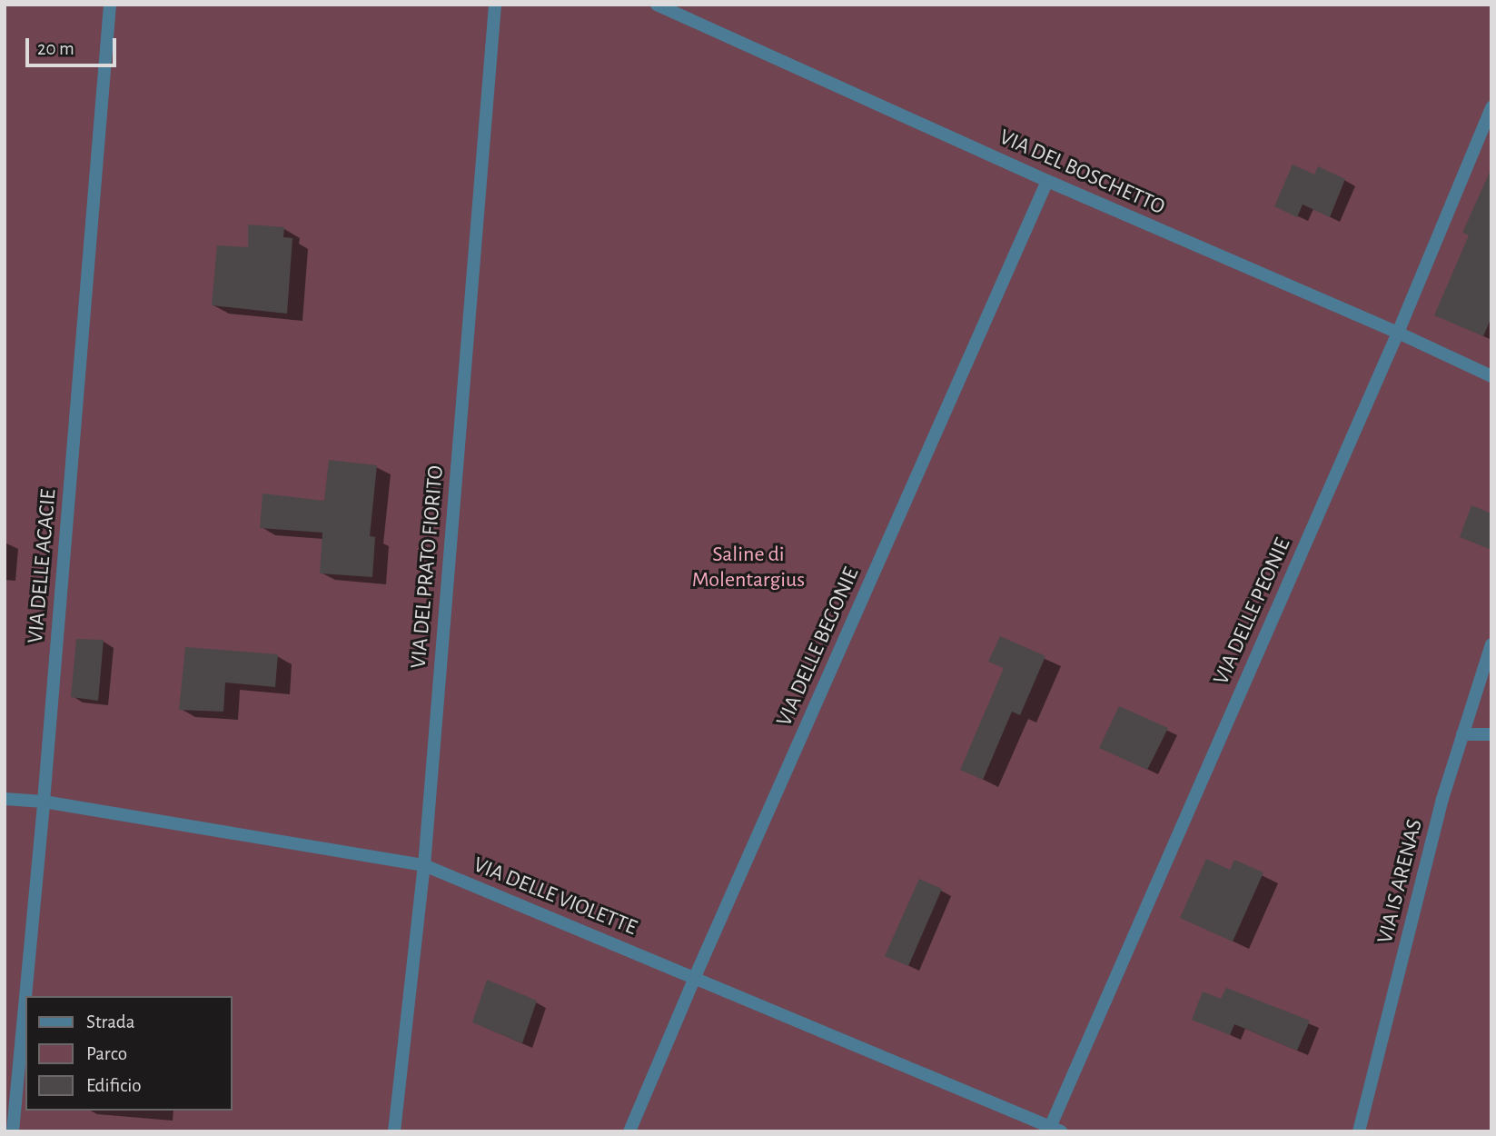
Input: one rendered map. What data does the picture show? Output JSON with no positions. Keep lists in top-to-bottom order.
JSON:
{
  "streets": {
    "street": [
      "VIA DEL BOSCHETTO",
      "VIA DELLE ACACIE",
      "VIA DEL PRATO FIORITO",
      "VIA DELLE PEONIE",
      "VIA DELLE BEGONIE",
      "VIA IS ARENAS",
      "VIA DELLE VIOLETTE"
    ]
  },
  "crossings": [
    ["VIA DEL BOSCHETTO", "VIA DELLE PEONIE"],
    ["VIA DEL BOSCHETTO", "VIA DELLE BEGONIE"],
    ["VIA DELLE ACACIE", "VIA DELLE VIOLETTE"],
    ["VIA DEL PRATO FIORITO", "VIA DELLE VIOLETTE"],
    ["VIA DELLE PEONIE", "VIA DELLE VIOLETTE"],
    ["VIA DELLE BEGONIE", "VIA DELLE VIOLETTE"]
  ],
  "parks": ["Saline di Molentargius"],
  "legend": ["Strada", "Parco", "Edificio"],
  "scale_bar": "20 m"
}
